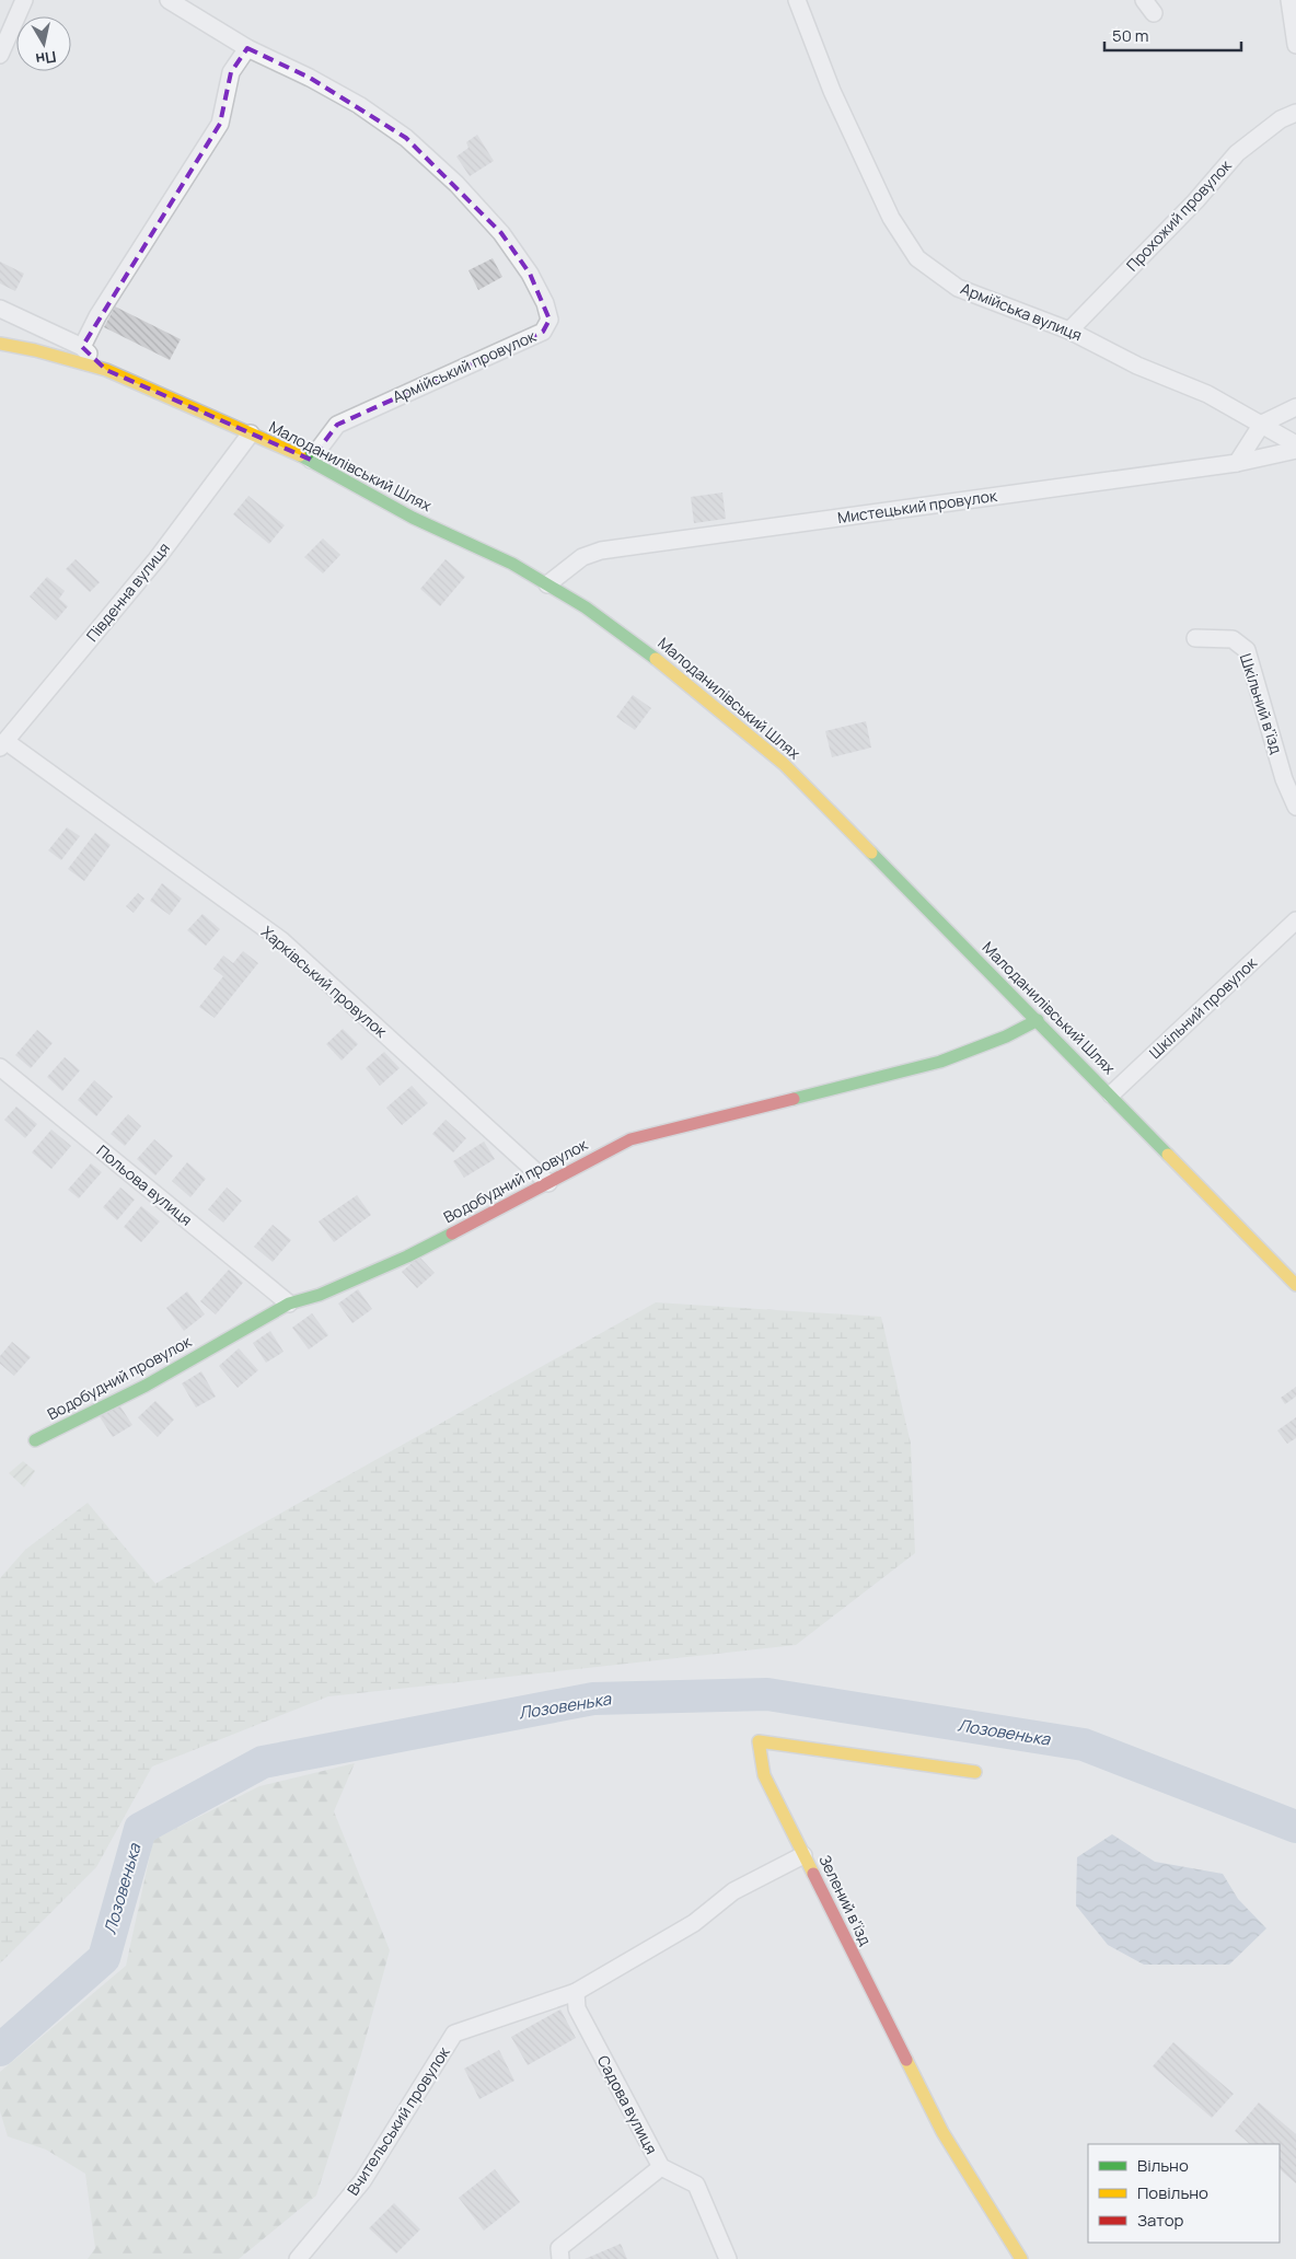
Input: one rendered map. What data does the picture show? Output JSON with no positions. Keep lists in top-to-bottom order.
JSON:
{
  "streets": {
    "street": [
      "Прохожий провулок",
      "Армійська вулиця",
      "Армійський провулок",
      "Малоданилівський Шлях",
      "Мистецький провулок",
      "Південна вулиця",
      "Шкільний в’їзд",
      "Харківський провулок",
      "Шкільний провулок",
      "Водобудний провулок",
      "Польова вулиця",
      "Зелений в’їзд",
      "Садова вулиця",
      "Вчительський провулок"
    ]
  },
  "crossings": [
    ["Прохожий провулок", "Армійська вулиця"],
    ["Армійський провулок", "Малоданилівський Шлях"],
    ["Малоданилівський Шлях", "Мистецький провулок"],
    ["Малоданилівський Шлях", "Південна вулиця"],
    ["Малоданилівський Шлях", "Шкільний провулок"],
    ["Малоданилівський Шлях", "Водобудний провулок"],
    ["Південна вулиця", "Харківський провулок"],
    ["Харківський провулок", "Водобудний провулок"],
    ["Водобудний провулок", "Польова вулиця"],
    ["Зелений в’їзд", "Вчительський провулок"],
    ["Садова вулиця", "Вчительський провулок"]
  ],
  "water": ["Лозовенька"],
  "legend": ["Вільно", "Повільно", "Затор"],
  "scale_bar": "50 m",
  "north": "bottom"
}
